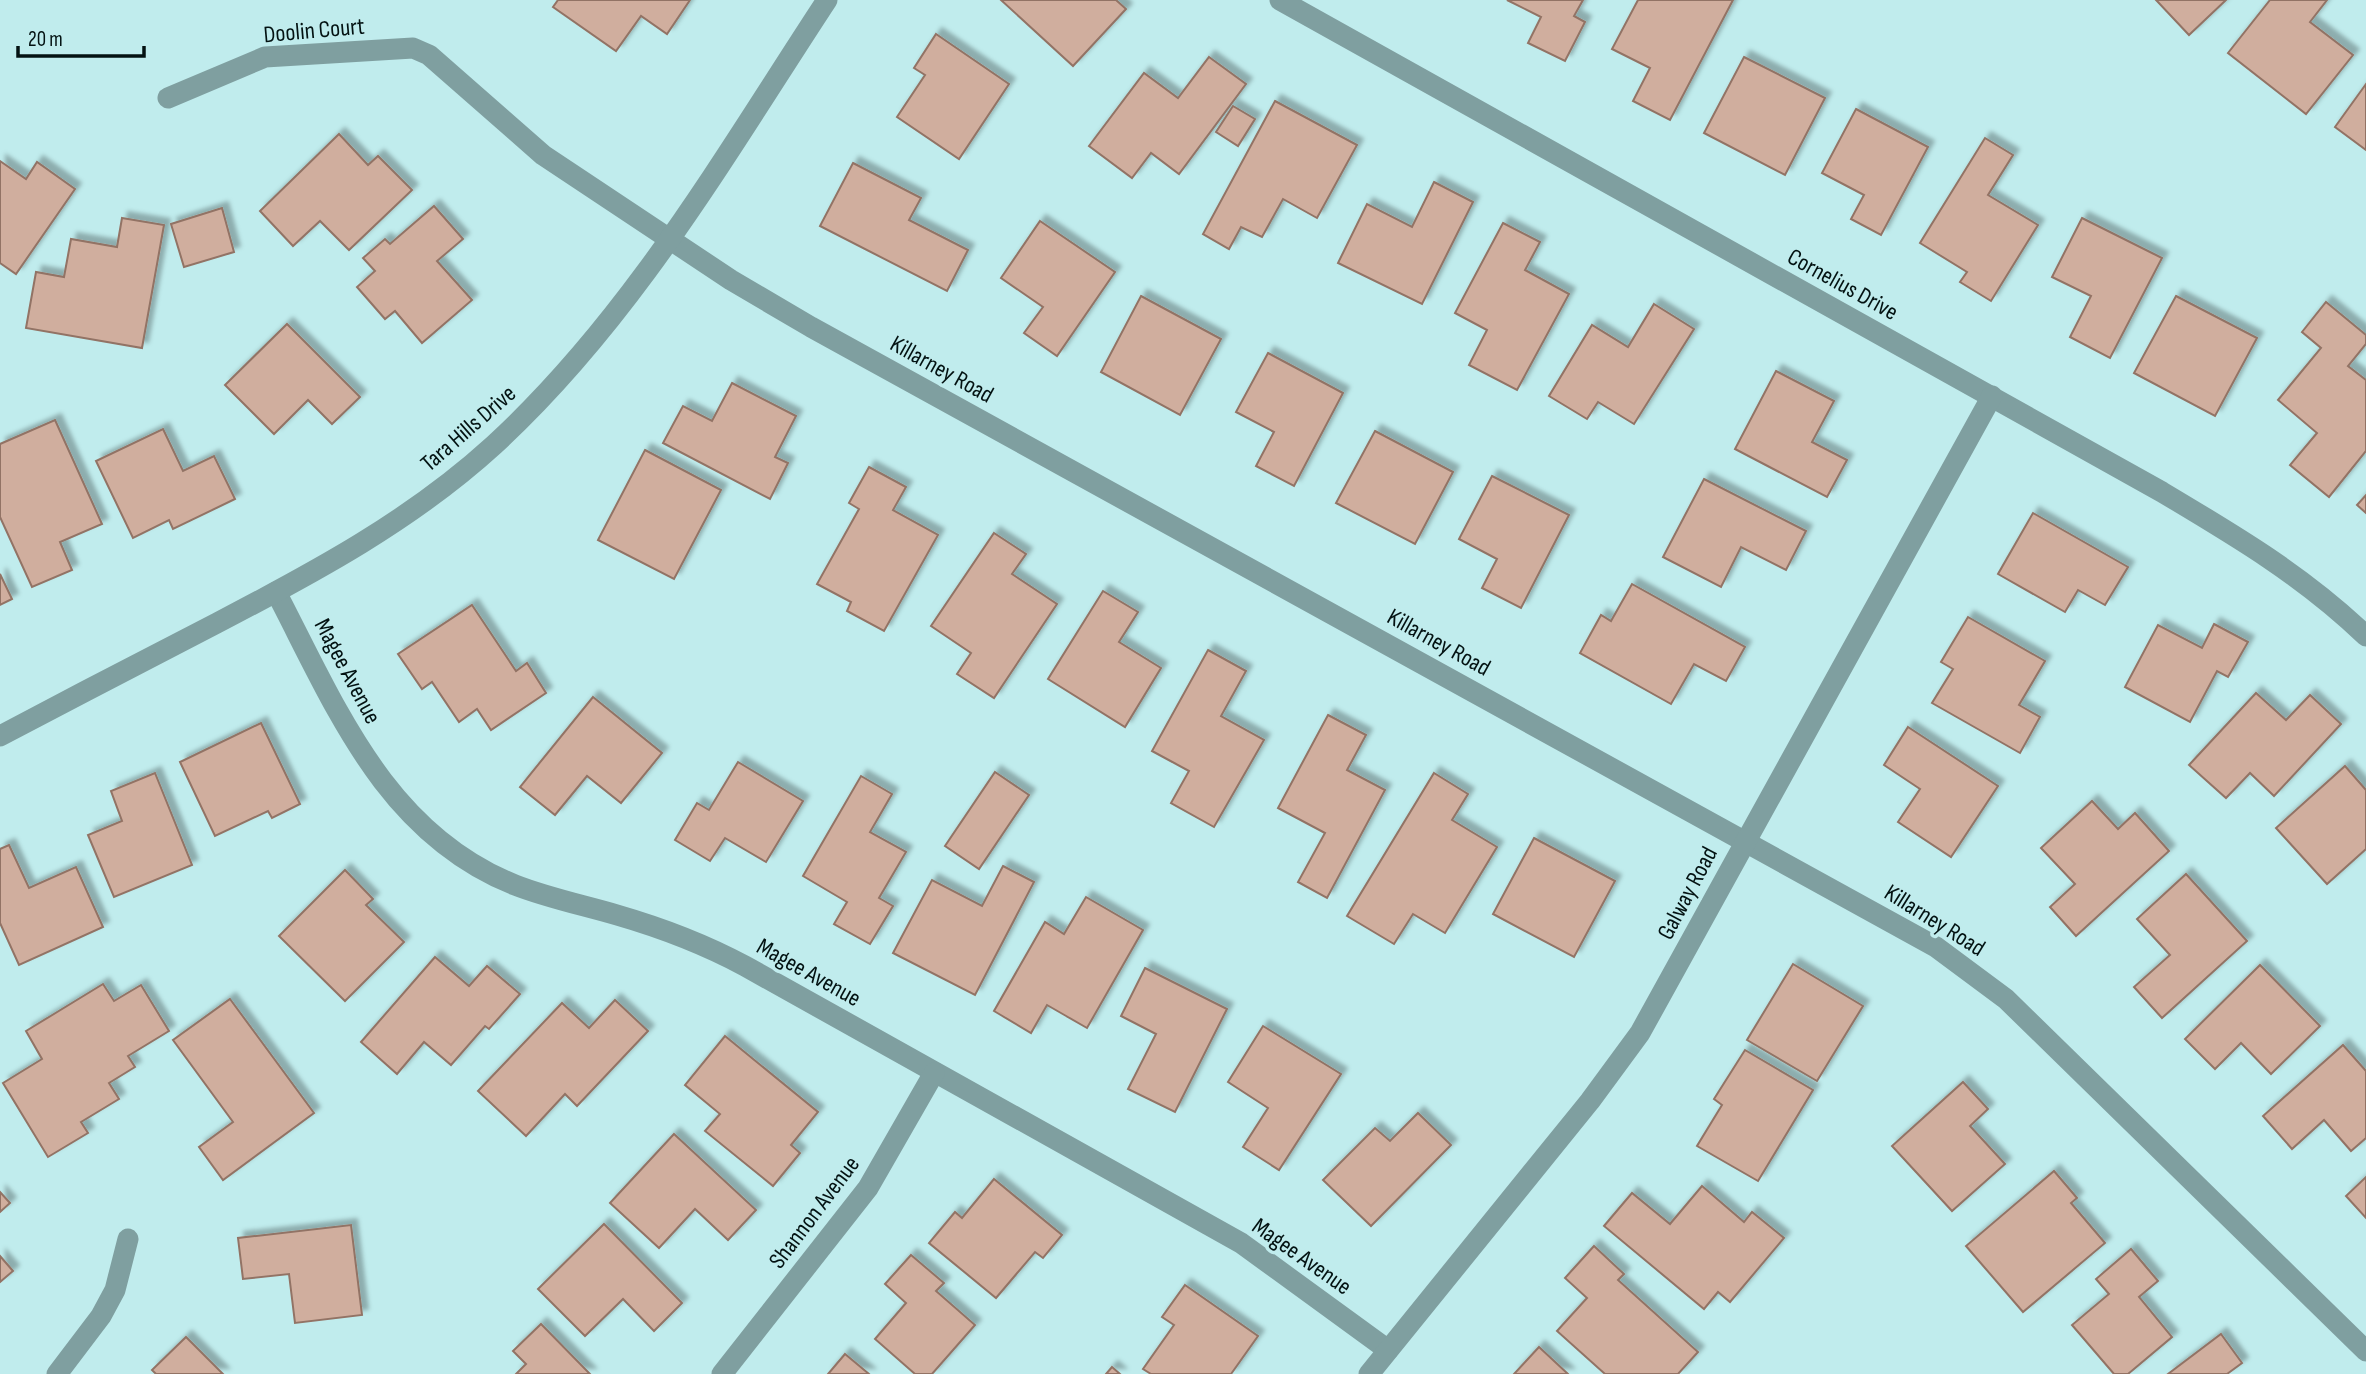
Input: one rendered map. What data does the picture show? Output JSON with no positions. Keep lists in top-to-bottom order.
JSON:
{
  "streets": {
    "street": [
      "Doolin Court",
      "Cornelius Drive",
      "Killarney Road",
      "Tara Hills Drive",
      "Magee Avenue",
      "Galway Road",
      "Shannon Avenue"
    ]
  },
  "crossings": [
    ["Doolin Court", "Killarney Road"],
    ["Cornelius Drive", "Galway Road"],
    ["Killarney Road", "Tara Hills Drive"],
    ["Killarney Road", "Galway Road"],
    ["Tara Hills Drive", "Magee Avenue"],
    ["Magee Avenue", "Galway Road"],
    ["Magee Avenue", "Shannon Avenue"]
  ],
  "scale_bar": "20 m"
}
